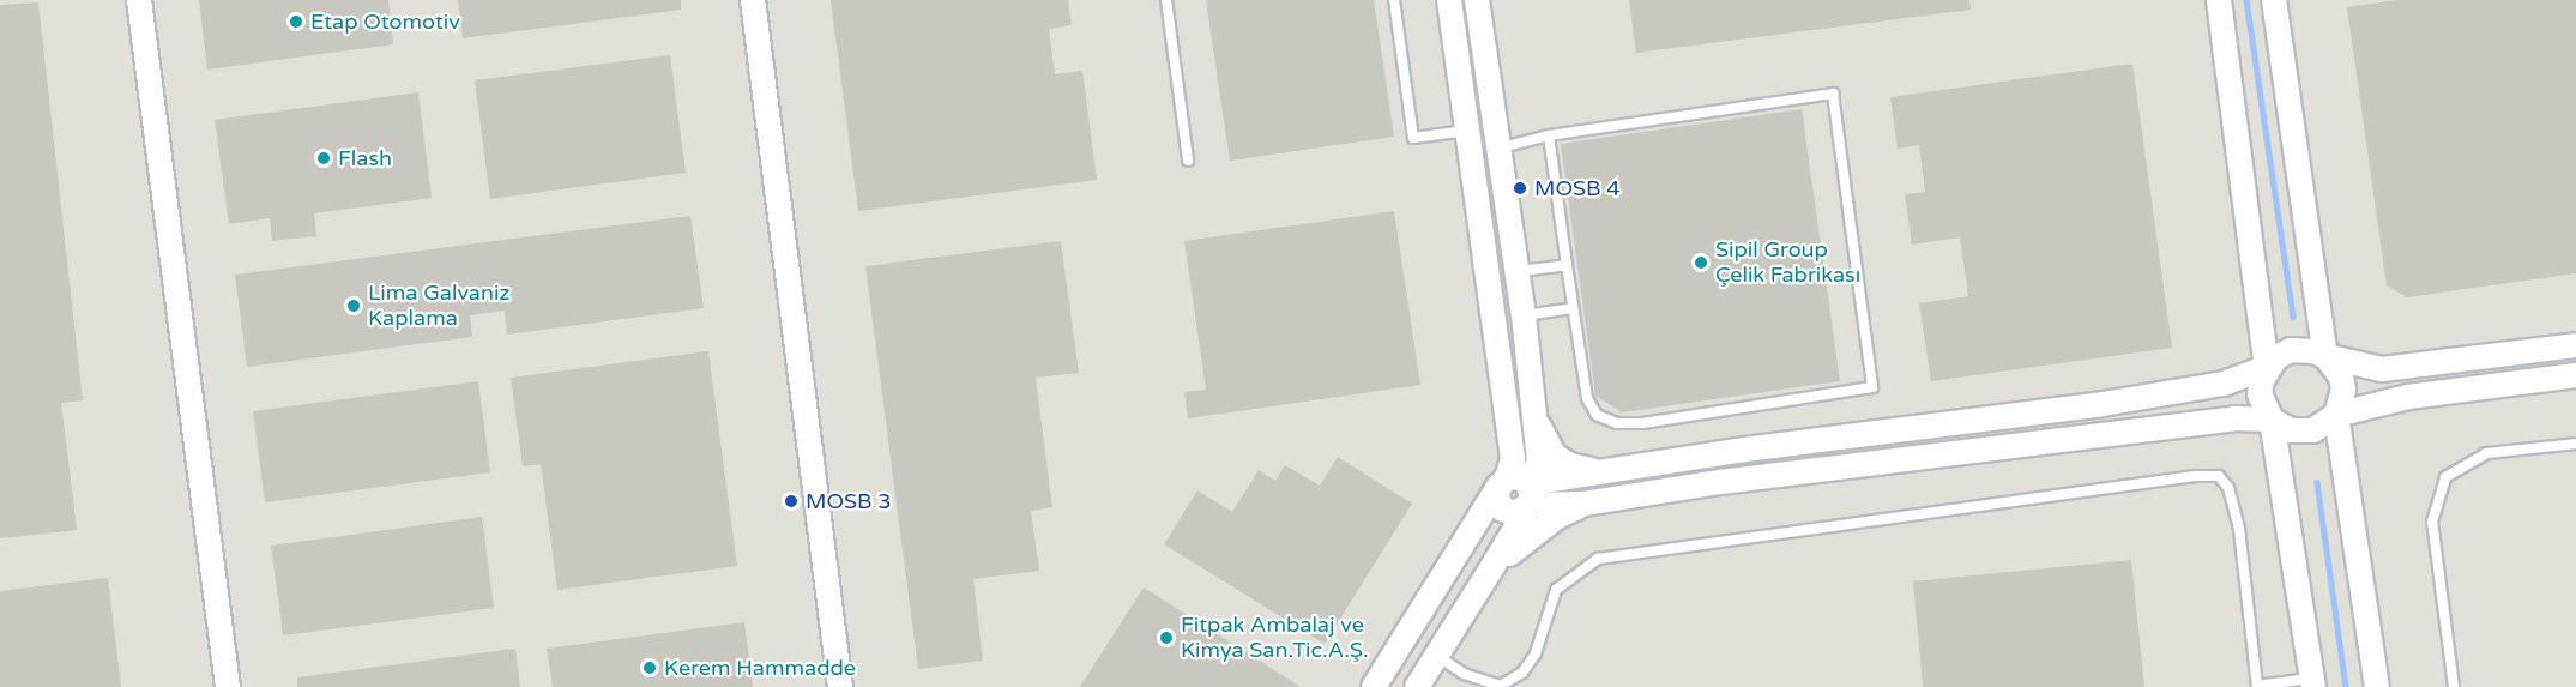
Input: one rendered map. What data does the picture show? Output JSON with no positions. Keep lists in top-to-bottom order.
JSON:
{
  "places": [
    "Etap Otomotiv",
    "Flash",
    "MOSB 4",
    "Sipil Group Çelik Fabrikası",
    "Lima Galvaniz Kaplama",
    "MOSB 3",
    "Fitpak Ambalaj ve Kimya San.Tic.A.Ş.",
    "Kerem Hammadde"
  ]
}
